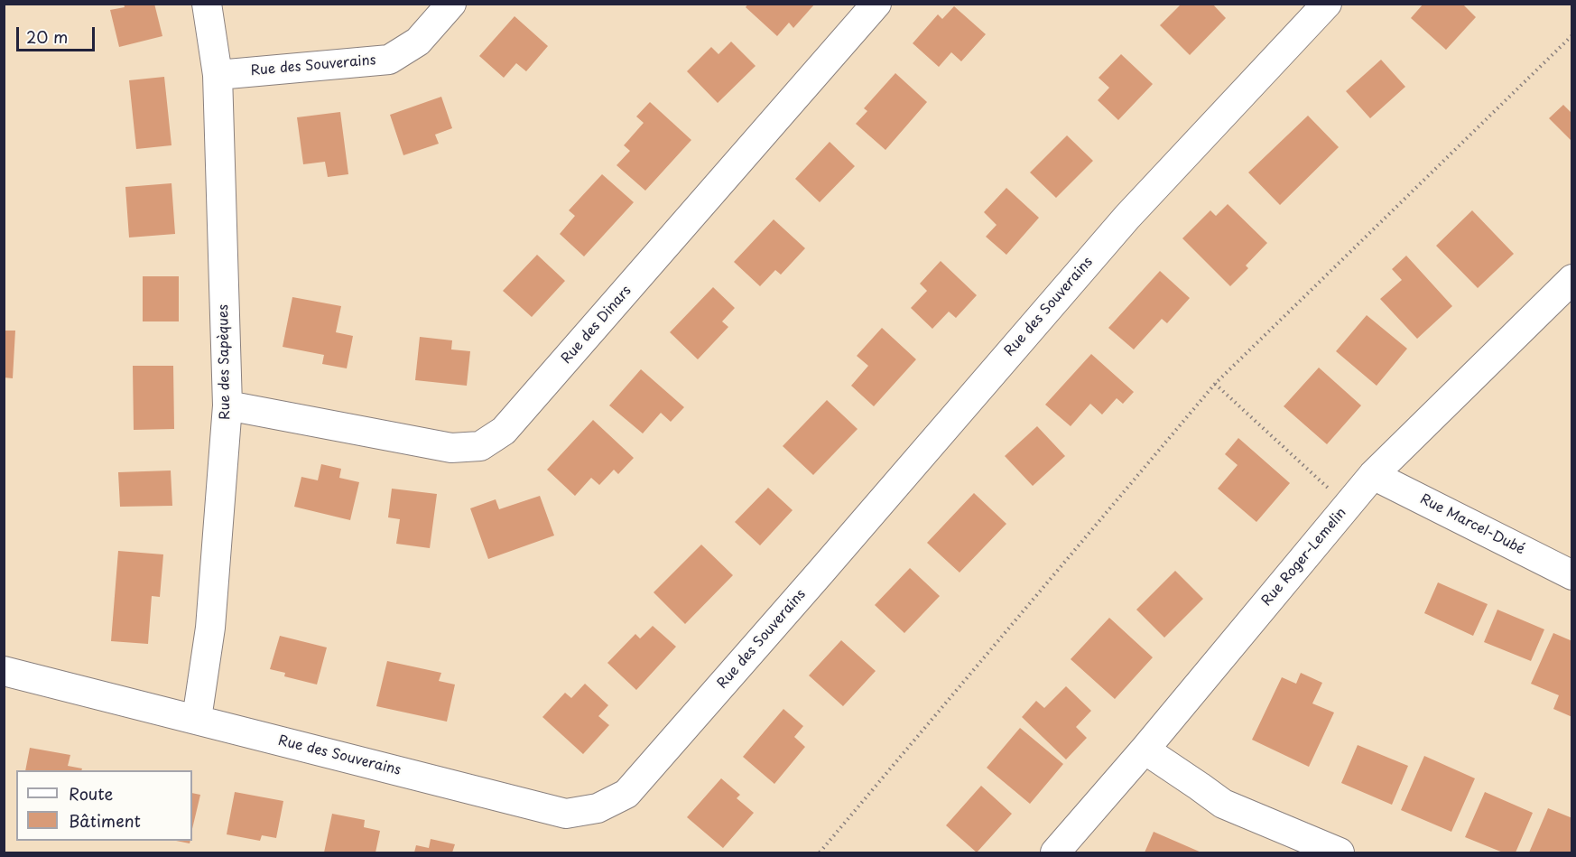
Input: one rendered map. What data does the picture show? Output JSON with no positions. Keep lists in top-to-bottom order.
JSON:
{
  "streets": {
    "street": [
      "Rue des Souverains",
      "Rue des Dinars",
      "Rue des Sapèques",
      "Rue Marcel-Dubé",
      "Rue Roger-Lemelin"
    ]
  },
  "crossings": [
    ["Rue des Souverains", "Rue des Sapèques"],
    ["Rue des Dinars", "Rue des Sapèques"],
    ["Rue Marcel-Dubé", "Rue Roger-Lemelin"]
  ],
  "legend": ["Route", "Bâtiment"],
  "scale_bar": "20 m"
}
